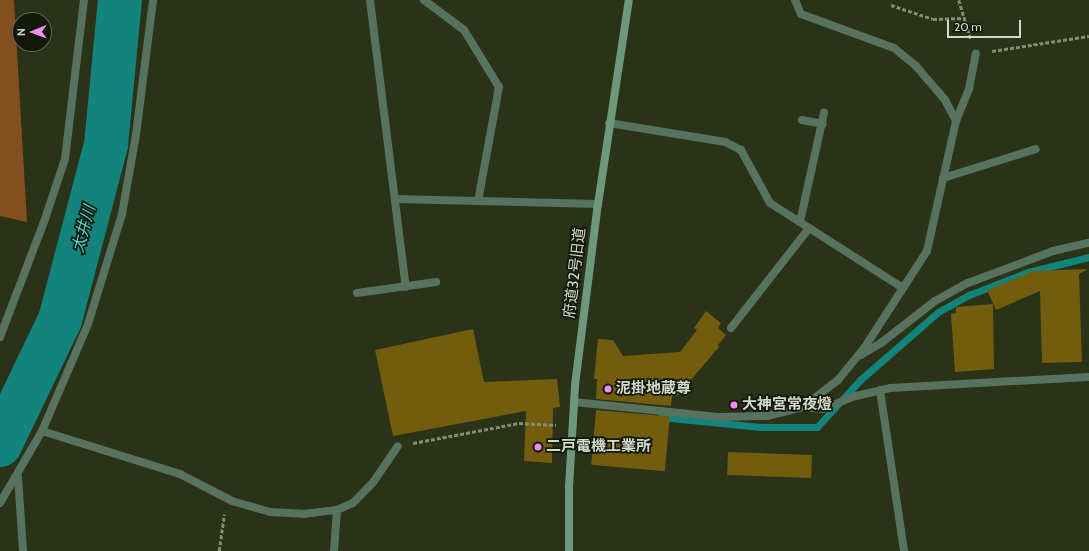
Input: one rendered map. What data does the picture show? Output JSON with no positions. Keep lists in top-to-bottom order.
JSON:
{
  "streets": {
    "street": ["府道32号旧道"]
  },
  "water": ["太井川"],
  "places": ["泥掛地蔵尊", "大神宮常夜燈", "二戸電機工業所"],
  "scale_bar": "20 m",
  "north": "left"
}
